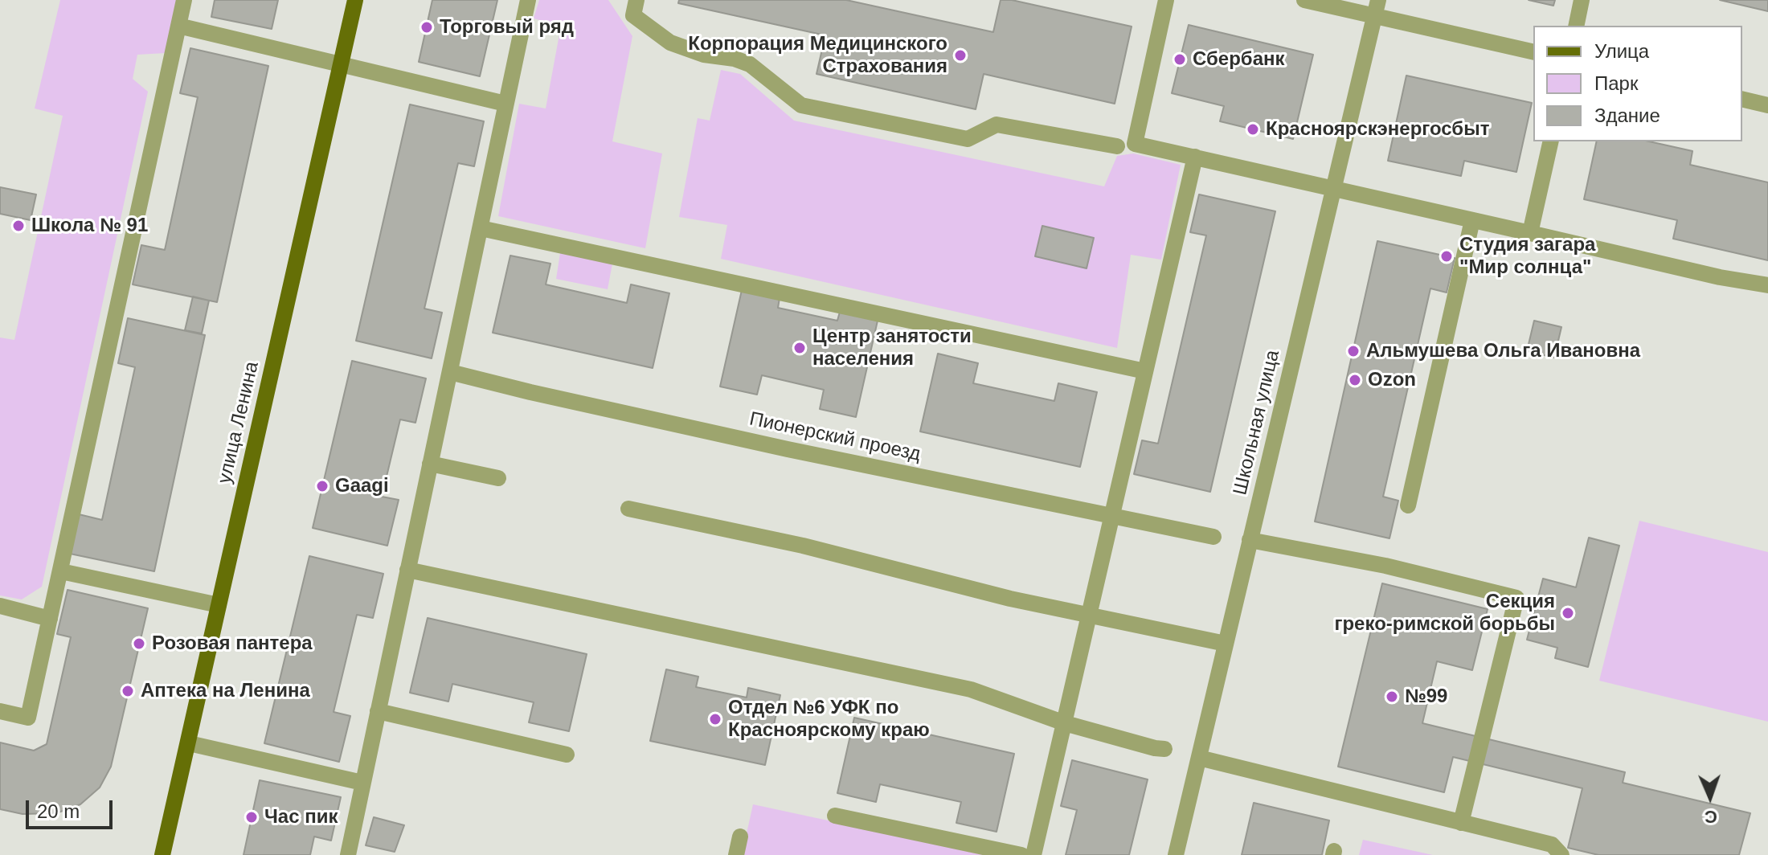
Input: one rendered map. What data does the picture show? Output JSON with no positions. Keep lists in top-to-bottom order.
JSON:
{
  "streets": {
    "main road": ["улица Ленина"],
    "street": ["Школьная улица", "Пионерский проезд"]
  },
  "places": [
    "Торговый ряд",
    "Корпорация Медицинского Cтрахования",
    "Сбербанк",
    "Красноярскэнергосбыт",
    "Школа № 91",
    "Студия загара \"Мир солнца\"",
    "Центр занятости населения",
    "Альмушева Ольга Ивановна",
    "Ozon",
    "Gaagi",
    "Секция греко-римской борьбы",
    "Розовая пантера",
    "Аптека на Ленина",
    "№99",
    "Отдел №6 УФК по Красноярскому краю",
    "Час пик"
  ],
  "legend": ["Улица", "Парк", "Здание"],
  "scale_bar": "20 m",
  "north": "bottom"
}
